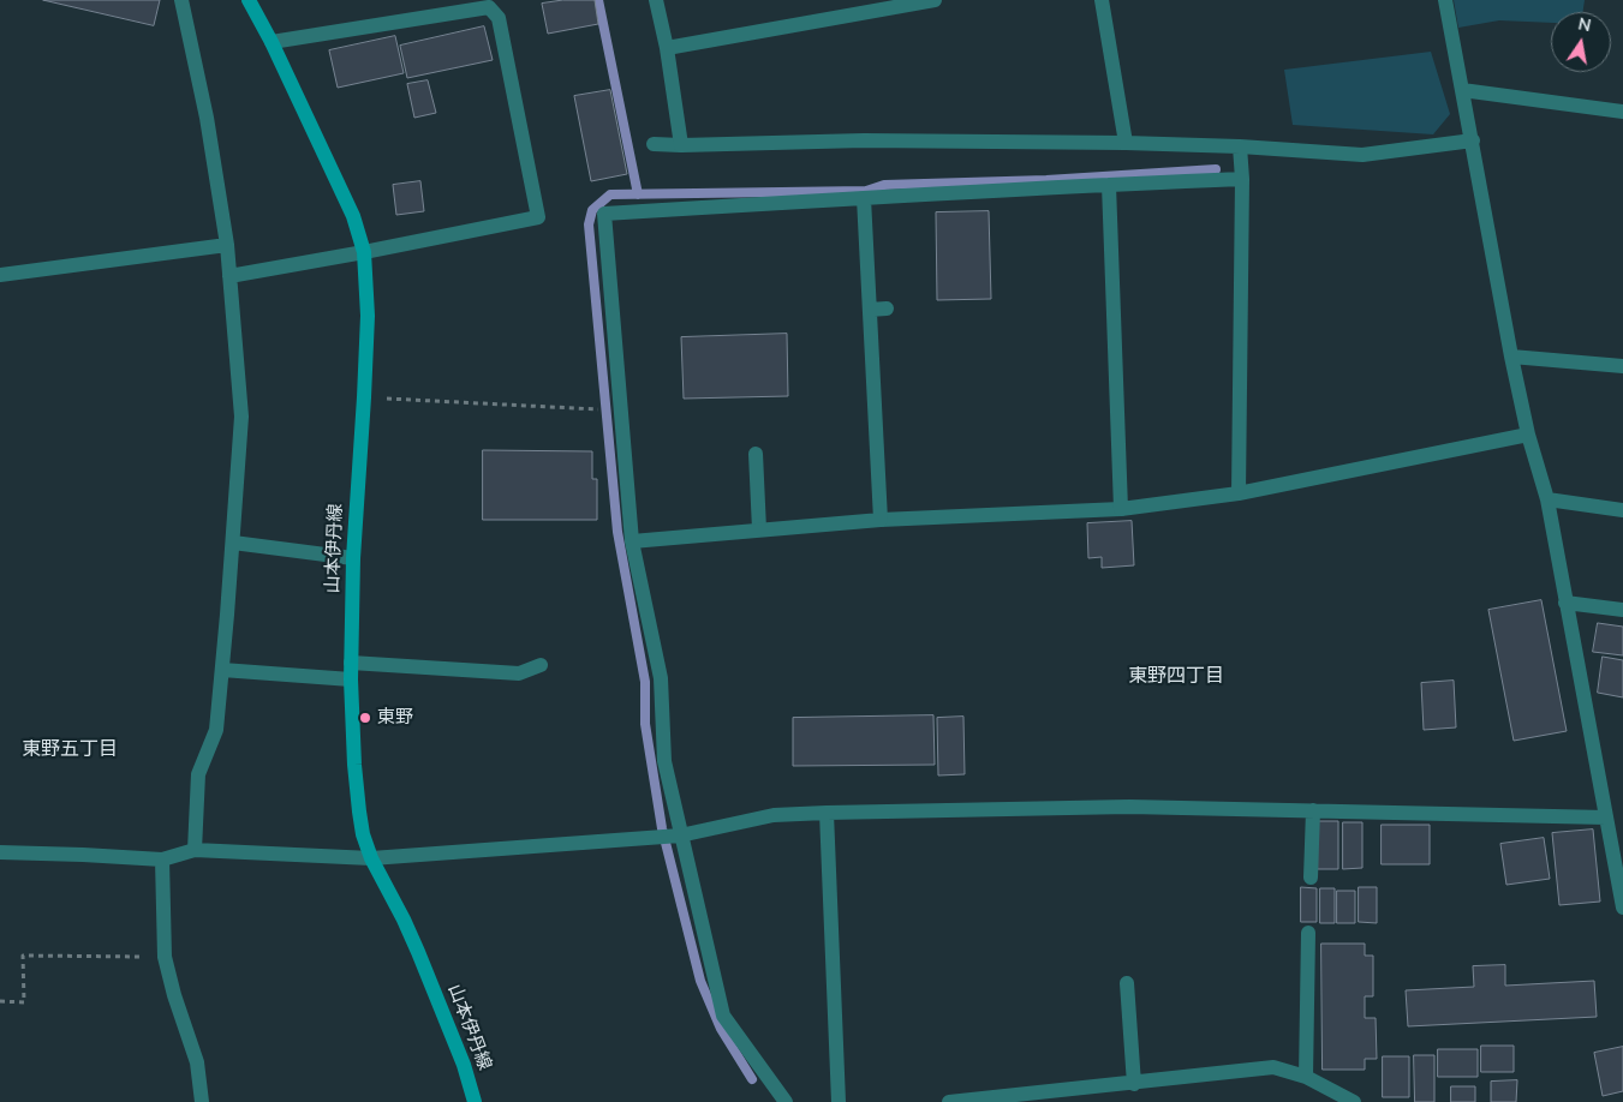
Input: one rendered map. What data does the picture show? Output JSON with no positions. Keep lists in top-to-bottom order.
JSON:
{
  "streets": {
    "main road": ["山本伊丹線"]
  },
  "districts": ["東野四丁目", "東野五丁目"],
  "places": ["東野"],
  "north": "top"
}
